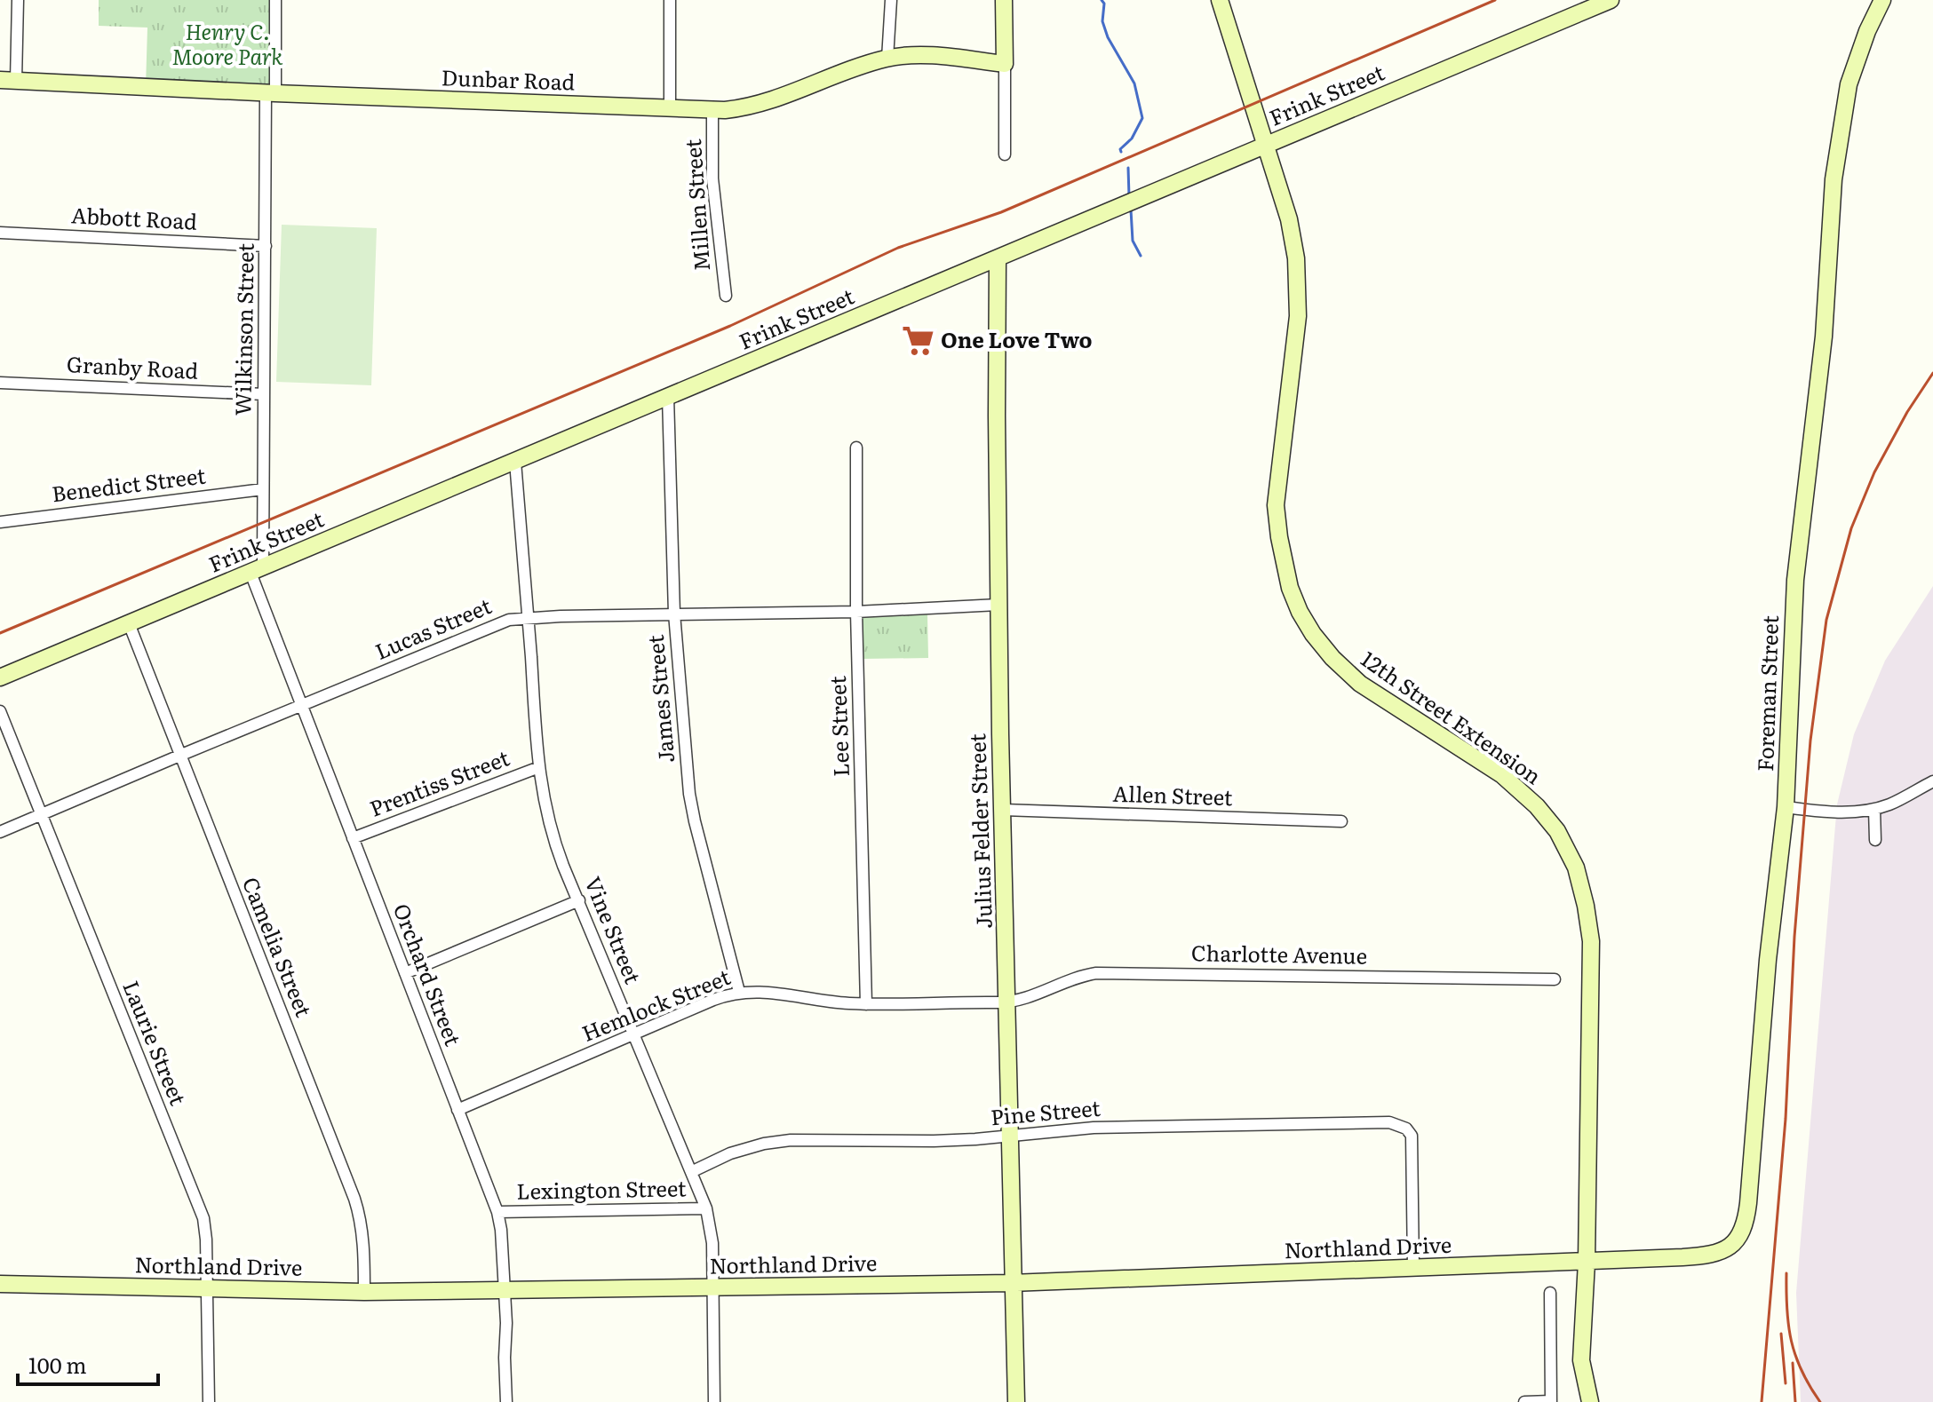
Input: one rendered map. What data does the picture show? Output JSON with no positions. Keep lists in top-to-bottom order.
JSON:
{
  "streets": {
    "street": [
      "Dunbar Road",
      "Frink Street",
      "Millen Street",
      "Abbott Road",
      "Wilkinson Street",
      "Granby Road",
      "Benedict Street",
      "Lucas Street",
      "Foreman Street",
      "James Street",
      "12th Street Extension",
      "Lee Street",
      "Prentiss Street",
      "Allen Street",
      "Julius Felder Street",
      "Vine Street",
      "Camelia Street",
      "Charlotte Avenue",
      "Orchard Street",
      "Hemlock Street",
      "Laurie Street",
      "Pine Street",
      "Lexington Street",
      "Northland Drive"
    ]
  },
  "crossings": [
    ["Dunbar Road", "Millen Street"],
    ["Dunbar Road", "Wilkinson Street"],
    ["Frink Street", "Wilkinson Street"],
    ["Frink Street", "James Street"],
    ["Frink Street", "12th Street Extension"],
    ["Frink Street", "Julius Felder Street"],
    ["Frink Street", "Vine Street"],
    ["Frink Street", "Camelia Street"],
    ["Frink Street", "Orchard Street"],
    ["Abbott Road", "Wilkinson Street"],
    ["Wilkinson Street", "Granby Road"],
    ["Wilkinson Street", "Benedict Street"],
    ["Wilkinson Street", "Orchard Street"],
    ["Lucas Street", "James Street"],
    ["Lucas Street", "Lee Street"],
    ["Lucas Street", "Julius Felder Street"],
    ["Lucas Street", "Vine Street"],
    ["Lucas Street", "Camelia Street"],
    ["Lucas Street", "Orchard Street"],
    ["Lucas Street", "Laurie Street"],
    ["Foreman Street", "12th Street Extension"],
    ["Foreman Street", "Northland Drive"],
    ["James Street", "Hemlock Street"],
    ["12th Street Extension", "Northland Drive"],
    ["Lee Street", "Hemlock Street"],
    ["Prentiss Street", "Vine Street"],
    ["Prentiss Street", "Orchard Street"],
    ["Allen Street", "Julius Felder Street"],
    ["Julius Felder Street", "Charlotte Avenue"],
    ["Julius Felder Street", "Hemlock Street"],
    ["Julius Felder Street", "Pine Street"],
    ["Julius Felder Street", "Northland Drive"],
    ["Vine Street", "Hemlock Street"],
    ["Vine Street", "Pine Street"],
    ["Vine Street", "Lexington Street"],
    ["Vine Street", "Northland Drive"],
    ["Camelia Street", "Northland Drive"],
    ["Charlotte Avenue", "Hemlock Street"],
    ["Orchard Street", "Hemlock Street"],
    ["Orchard Street", "Lexington Street"],
    ["Orchard Street", "Northland Drive"],
    ["Laurie Street", "Northland Drive"],
    ["Pine Street", "Northland Drive"]
  ],
  "parks": ["Henry C. Moore Park"],
  "places": {
    "supermarket": ["One Love Two"]
  },
  "scale_bar": "100 m"
}
